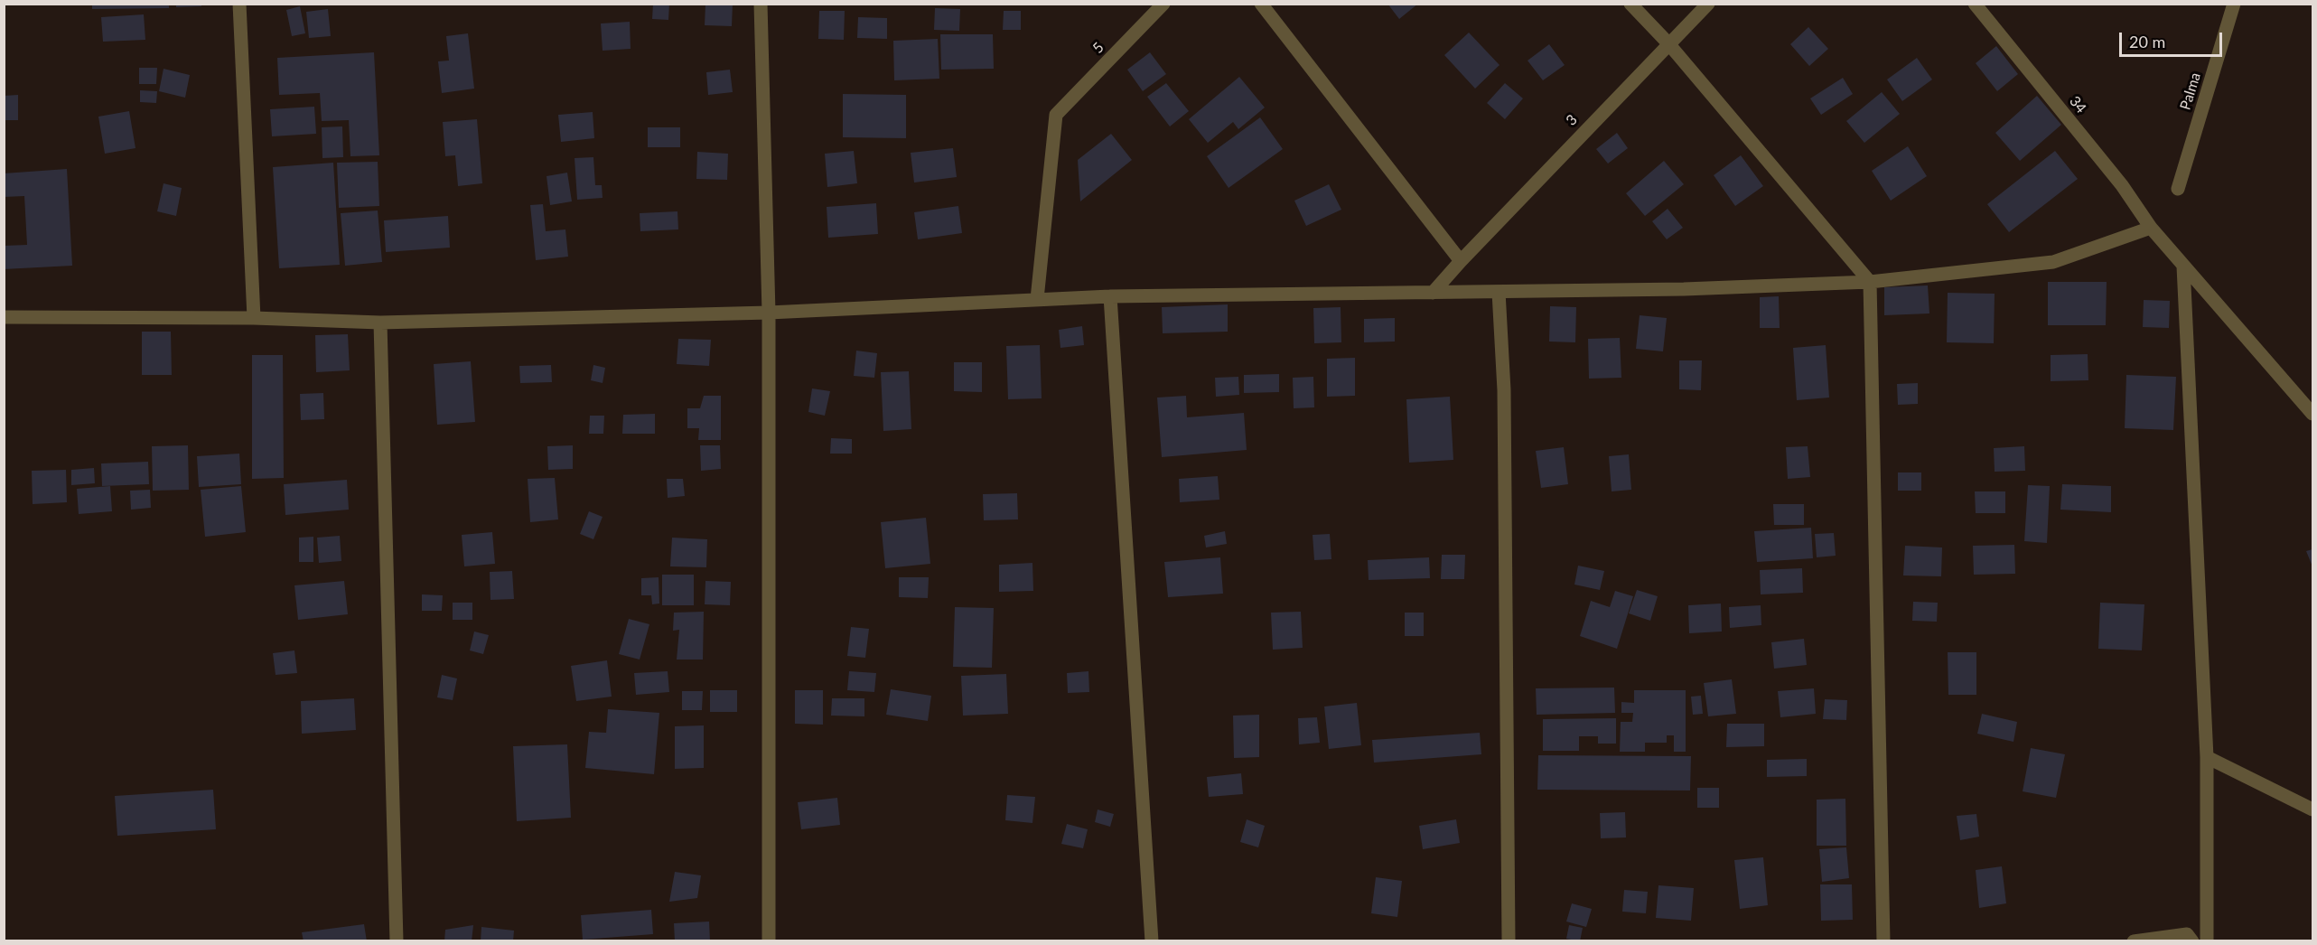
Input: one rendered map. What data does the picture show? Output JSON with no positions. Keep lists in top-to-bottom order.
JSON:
{
  "streets": {
    "street": [
      "5",
      "Palma",
      "34",
      "3"
    ]
  },
  "scale_bar": "20 m"
}
